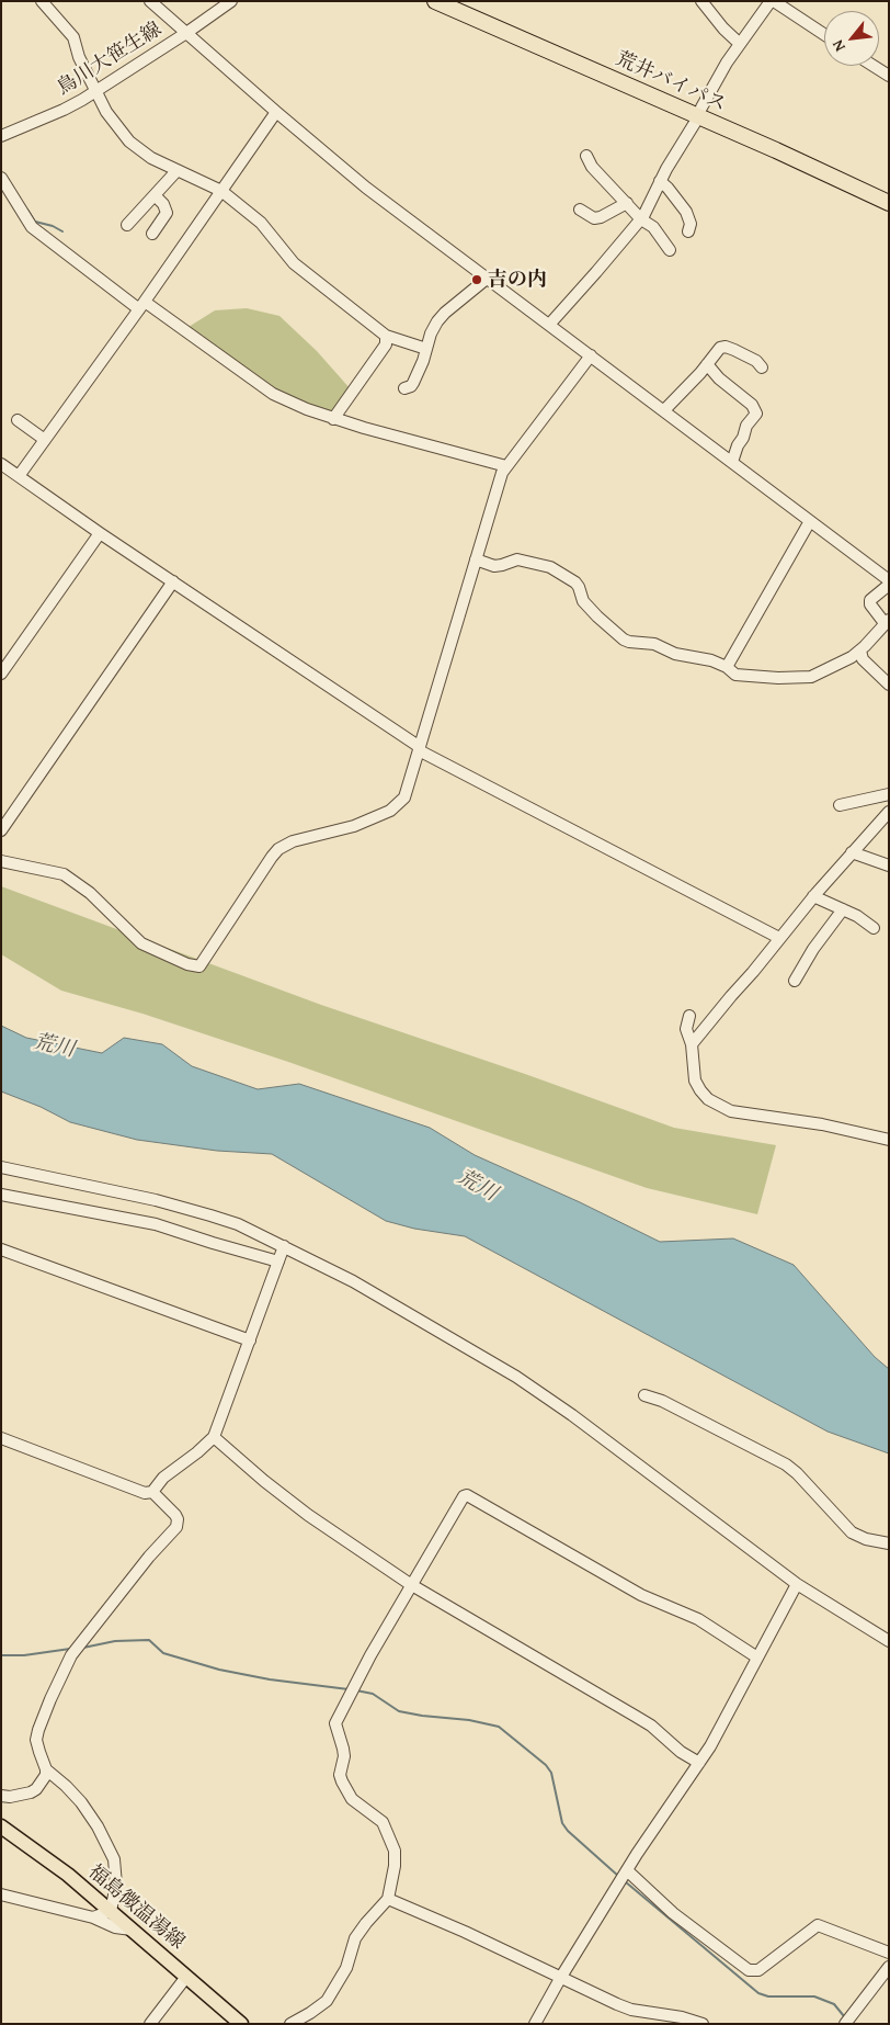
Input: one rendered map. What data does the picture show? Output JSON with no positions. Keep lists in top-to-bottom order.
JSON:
{
  "streets": {
    "highway": ["荒井バイパス"],
    "main road": ["福島微温湯線"],
    "street": ["鳥川大笹生線"]
  },
  "water": ["荒川"],
  "places": ["吉の内"],
  "north": "bottom left"
}
